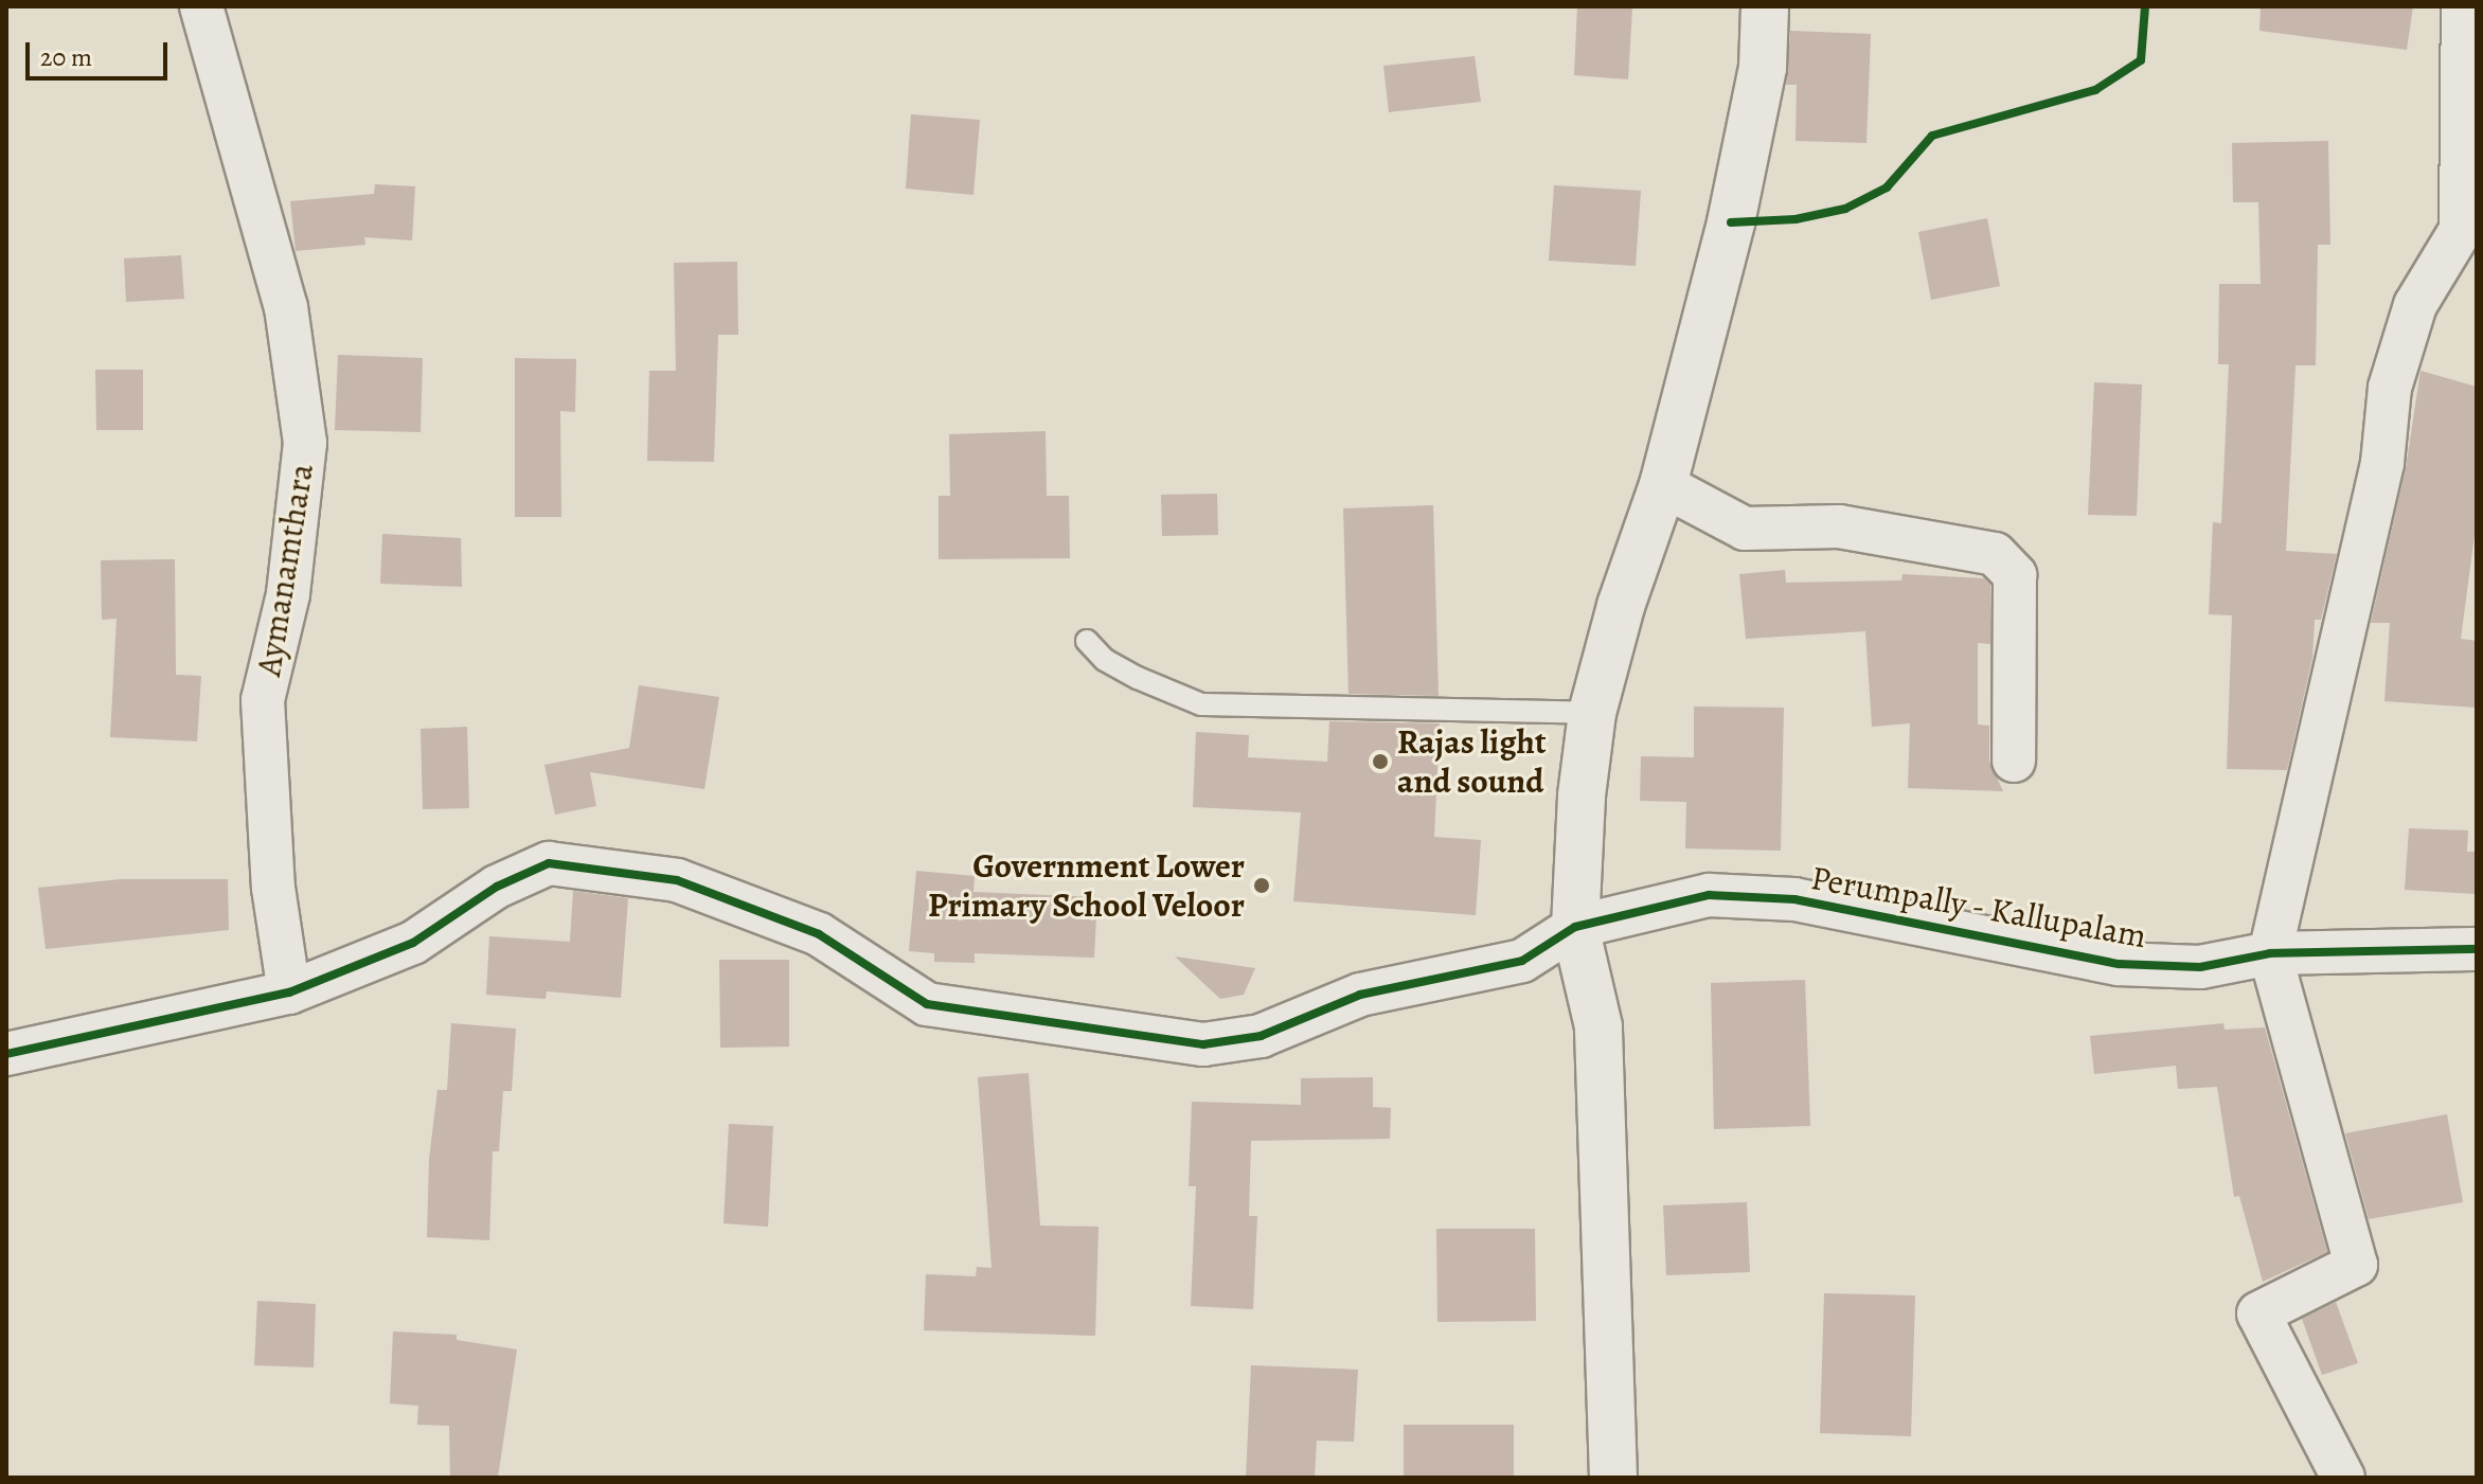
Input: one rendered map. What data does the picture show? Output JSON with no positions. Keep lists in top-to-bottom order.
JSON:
{
  "streets": {
    "street": ["Aymanamthara", "Perumpally - Kallupalam"]
  },
  "crossings": [
    ["Aymanamthara", "Perumpally - Kallupalam"]
  ],
  "places": ["Rajas light and sound", "Government Lower Primary School Veloor"],
  "scale_bar": "20 m"
}
